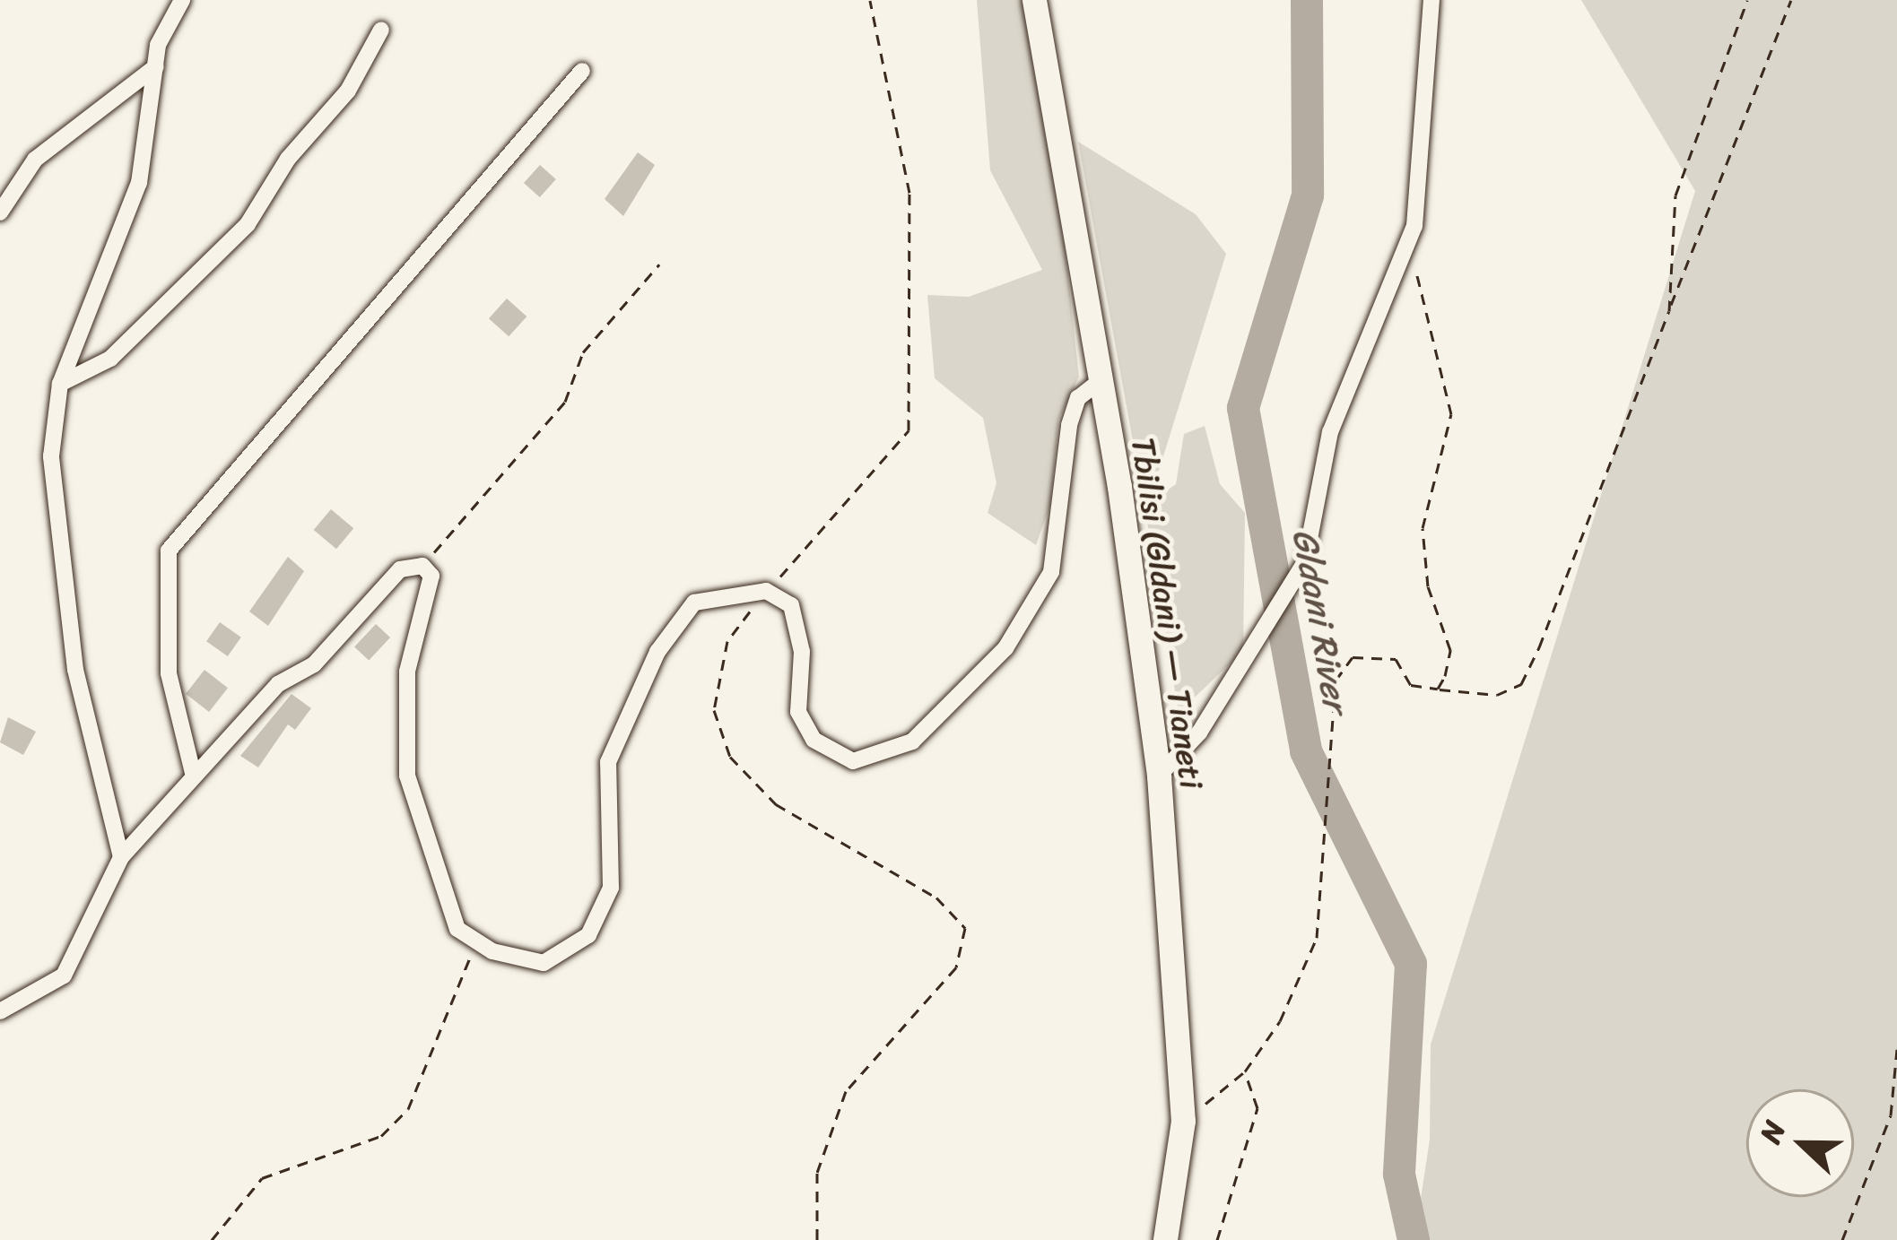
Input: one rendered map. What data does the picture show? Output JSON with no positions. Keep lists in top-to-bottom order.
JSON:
{
  "streets": {
    "main road": ["Tbilisi (Gldani) — Tianeti"]
  },
  "water": ["Gldani River"],
  "north": "left"
}
